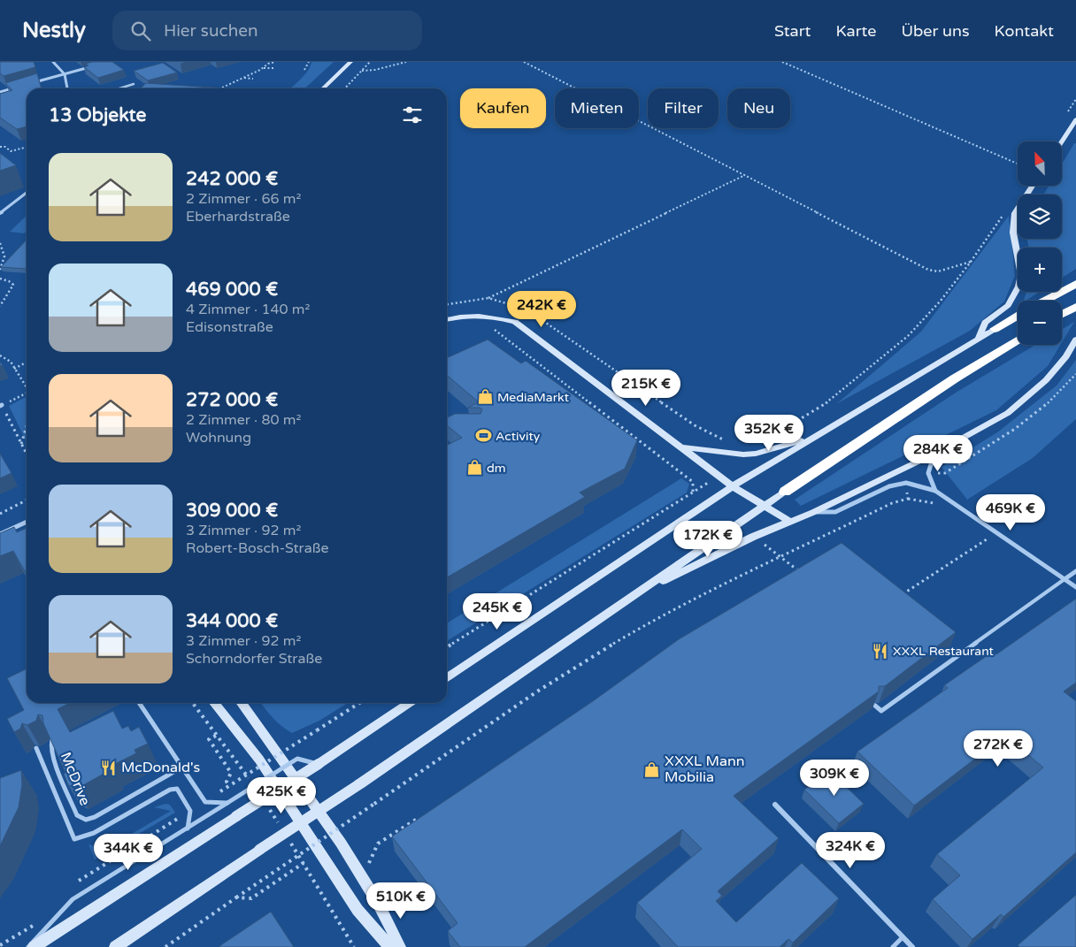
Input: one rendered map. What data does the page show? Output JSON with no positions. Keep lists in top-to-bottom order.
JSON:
{
  "streets": {
    "lane": ["McDrive"]
  },
  "places": {
    "shop": ["MediaMarkt", "dm", "XXXL Mann Mobilia"],
    "sports": ["Activity"],
    "restaurant": ["XXXL Restaurant", "McDonald's"]
  },
  "north": "top left",
  "page": {
    "header": "Nestly",
    "search": "Hier suchen",
    "nav": [
      "Start",
      "Karte",
      "Über uns",
      "Kontakt"
    ],
    "chip": [
      "Kaufen",
      "Mieten",
      "Filter",
      "Neu"
    ],
    "heading": "13 Objekte",
    "map_buttons": ["+", "−"],
    "list": [
      {
        "name": "242 000 €",
        "note": "2 Zimmer · 66 m² · Eberhardstraße"
      },
      {
        "name": "469 000 €",
        "note": "4 Zimmer · 140 m² · Edisonstraße"
      },
      {
        "name": "272 000 €",
        "note": "2 Zimmer · 80 m² · Wohnung"
      },
      {
        "name": "309 000 €",
        "note": "3 Zimmer · 92 m² · Robert-Bosch-Straße"
      },
      {
        "name": "344 000 €",
        "note": "3 Zimmer · 92 m² · Schorndorfer Straße"
      }
    ],
    "price": [
      "242K €",
      "215K €",
      "352K €",
      "284K €",
      "469K €",
      "172K €",
      "245K €",
      "272K €",
      "309K €",
      "425K €",
      "324K €",
      "344K €",
      "510K €"
    ]
  }
}
